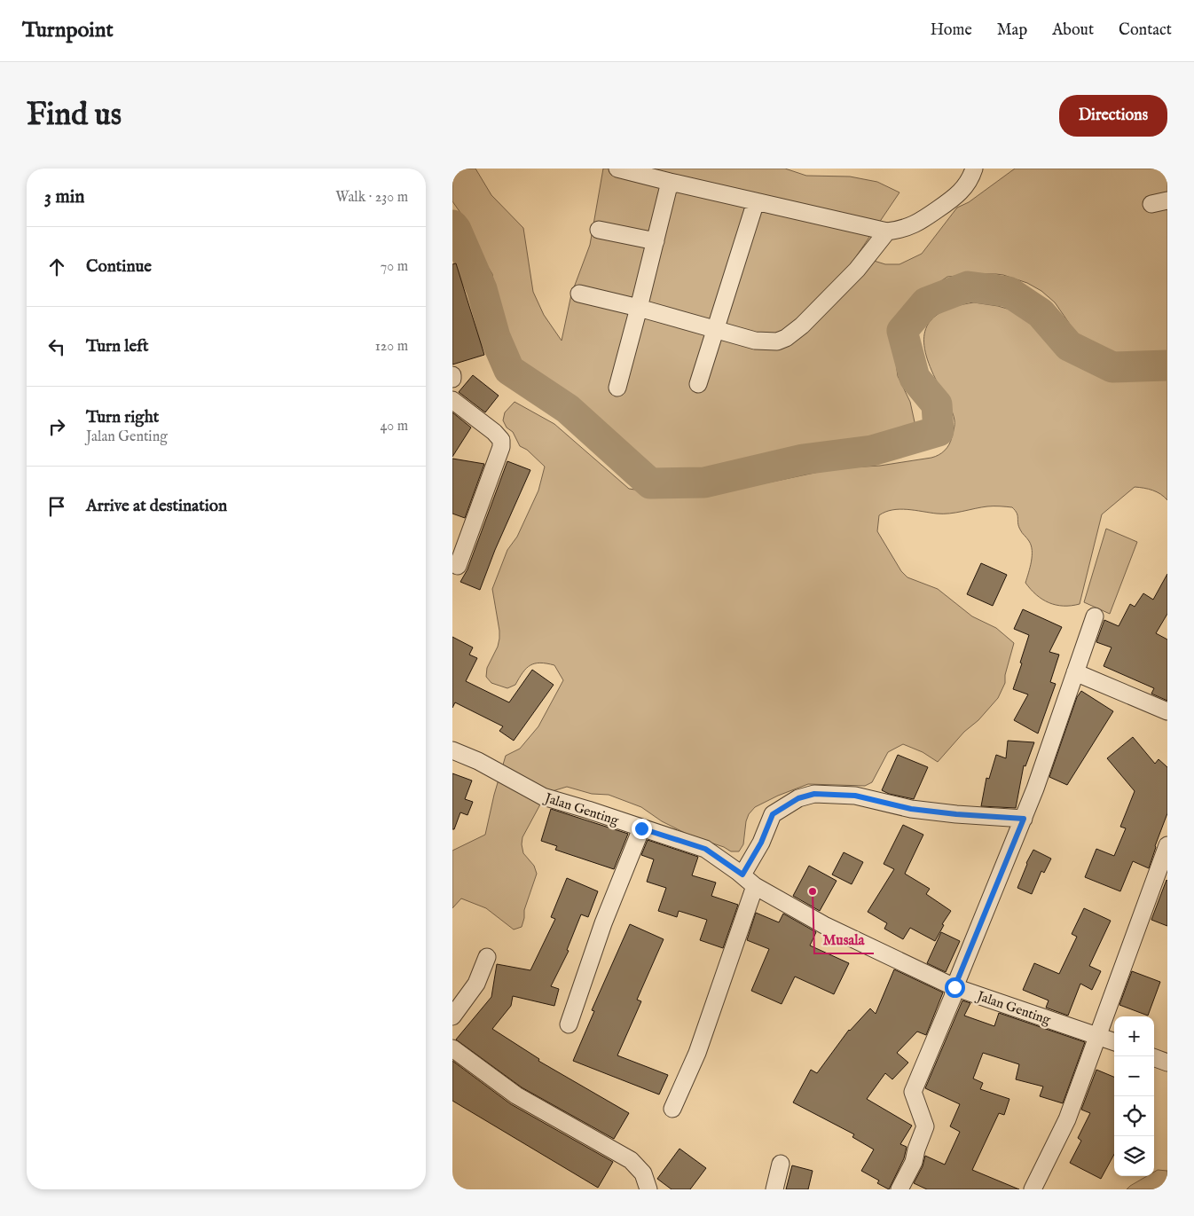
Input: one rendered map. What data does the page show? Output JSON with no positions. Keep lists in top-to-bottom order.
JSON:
{
  "streets": {
    "street": ["Jalan Genting"]
  },
  "places": ["Musala"],
  "page": {
    "header": "Turnpoint",
    "nav": [
      "Home",
      "Map",
      "About",
      "Contact"
    ],
    "buttons": "Directions",
    "title": "Find us",
    "heading": ["3 min", "Walk · 230 m"],
    "list": [
      ["Continue", "70 m"],
      ["Turn left", "120 m"],
      ["Turn right", "Jalan Genting", "40 m"],
      "Arrive at destination"
    ],
    "map_buttons": ["+", "−"]
  }
}
